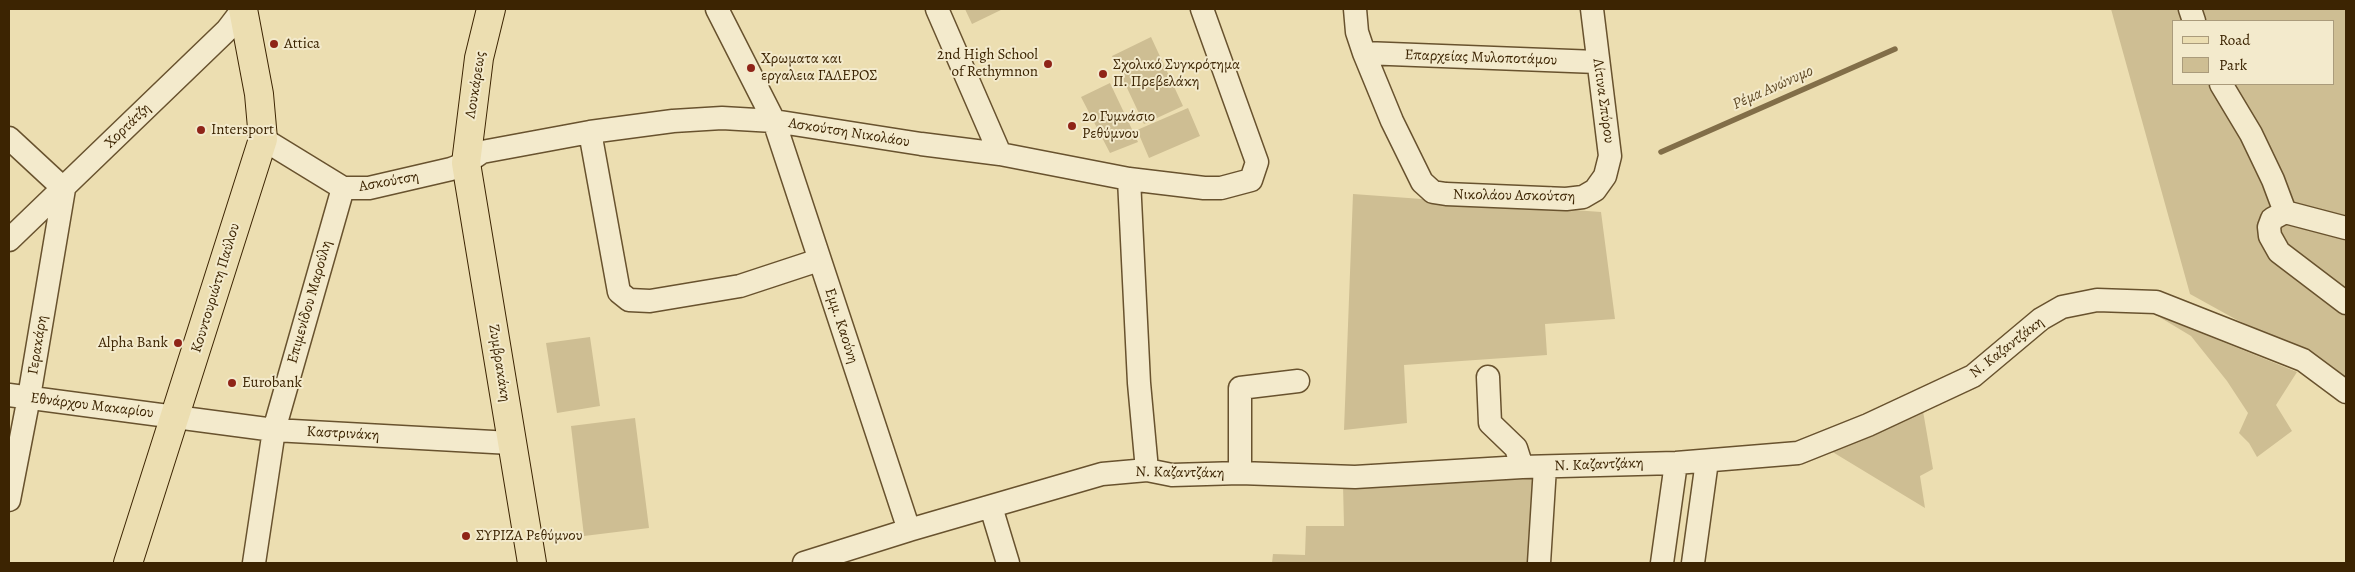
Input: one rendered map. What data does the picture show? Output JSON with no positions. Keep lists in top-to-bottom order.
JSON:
{
  "streets": {
    "main road": ["Λουκάρεως", "Κουντουριώτη Παύλου", "Ζυμβρακάκη"],
    "street": [
      "Επαρχείας Μυλοποτάμου",
      "Λίτινα Σπύρου",
      "Χορτάτζη",
      "Ασκούτση Νικολάου",
      "Ασκούτση",
      "Νικολάου Ασκούτση",
      "Επιμενίδου Μαρούλη",
      "Εμμ. Καούνη",
      "Γερακάρη",
      "Ν. Καζαντζάκη",
      "Εθνάρχου Μακαρίου",
      "Καστρινάκη"
    ]
  },
  "crossings": [
    ["Επαρχείας Μυλοποτάμου", "Λίτινα Σπύρου"],
    ["Επαρχείας Μυλοποτάμου", "Νικολάου Ασκούτση"],
    ["Λουκάρεως", "Ασκούτση Νικολάου"],
    ["Λουκάρεως", "Ασκούτση"],
    ["Λουκάρεως", "Ζυμβρακάκη"],
    ["Λίτινα Σπύρου", "Νικολάου Ασκούτση"],
    ["Χορτάτζη", "Κουντουριώτη Παύλου"],
    ["Χορτάτζη", "Γερακάρη"],
    ["Ασκούτση Νικολάου", "Ασκούτση"],
    ["Ασκούτση Νικολάου", "Εμμ. Καούνη"],
    ["Ασκούτση Νικολάου", "Ζυμβρακάκη"],
    ["Ασκούτση", "Κουντουριώτη Παύλου"],
    ["Ασκούτση", "Επιμενίδου Μαρούλη"],
    ["Ασκούτση", "Ζυμβρακάκη"],
    ["Κουντουριώτη Παύλου", "Εθνάρχου Μακαρίου"],
    ["Κουντουριώτη Παύλου", "Καστρινάκη"],
    ["Επιμενίδου Μαρούλη", "Καστρινάκη"],
    ["Εμμ. Καούνη", "Ν. Καζαντζάκη"],
    ["Γερακάρη", "Εθνάρχου Μακαρίου"],
    ["Ζυμβρακάκη", "Καστρινάκη"],
    ["Εθνάρχου Μακαρίου", "Καστρινάκη"]
  ],
  "water": ["Ρέμα Ανώνυμο"],
  "places": [
    "Attica",
    "2nd High School of Rethymnon",
    "Χρωματα και εργαλεια ΓΑΛΕΡΟΣ",
    "Σχολικό Συγκρότημα Π. Πρεβελάκη",
    "2ο Γυμνάσιο Ρεθύμνου",
    "Intersport",
    "Alpha Bank",
    "Eurobank",
    "ΣΥΡΙΖΑ Ρεθύμνου"
  ],
  "legend": ["Road", "Park"]
}
